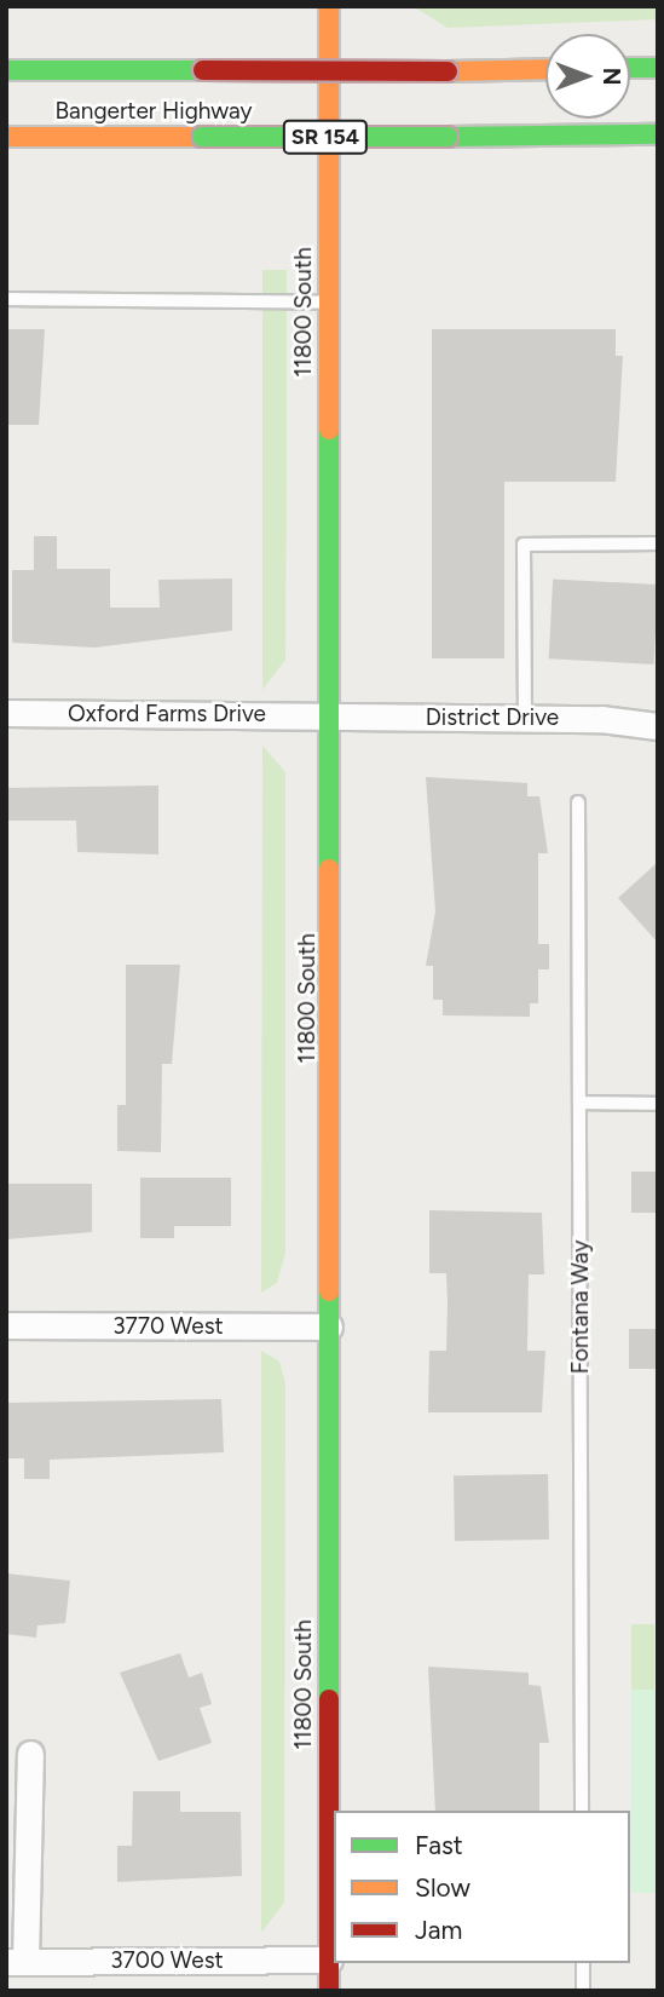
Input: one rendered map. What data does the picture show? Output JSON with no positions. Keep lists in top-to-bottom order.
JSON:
{
  "streets": {
    "main road": ["Bangerter Highway", "SR 154", "11800 South"],
    "street": [
      "Oxford Farms Drive",
      "District Drive",
      "3770 West",
      "3700 West"
    ],
    "lane": ["Fontana Way"]
  },
  "crossings": [
    ["11800 South", "Oxford Farms Drive"],
    ["11800 South", "District Drive"],
    ["11800 South", "3770 West"],
    ["11800 South", "3700 West"],
    ["Oxford Farms Drive", "District Drive"]
  ],
  "legend": ["Fast", "Slow", "Jam"],
  "north": "right"
}
